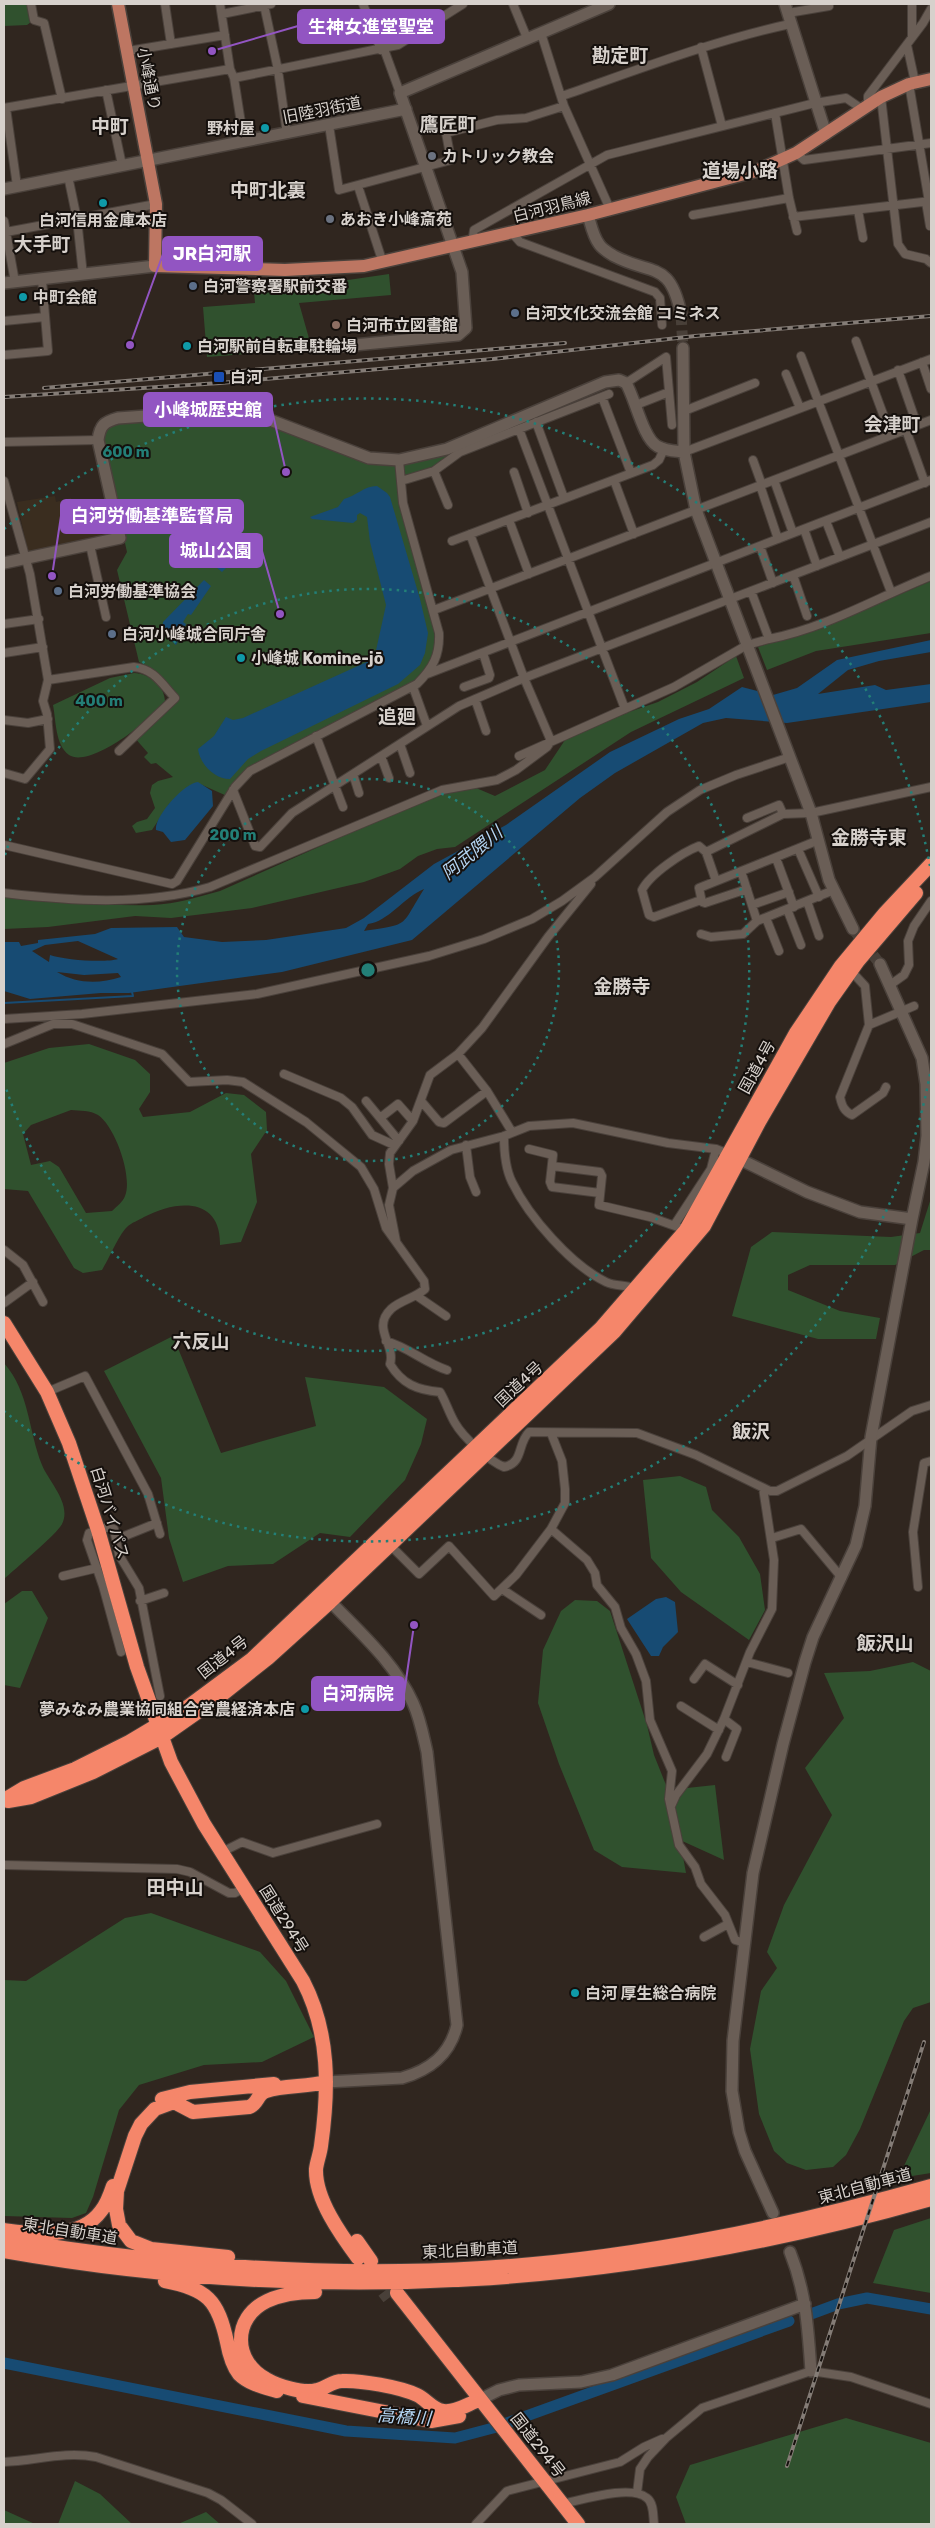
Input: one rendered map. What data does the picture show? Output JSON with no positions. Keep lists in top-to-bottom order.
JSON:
{
  "streets": {
    "highway": [
      "国道4号",
      "白河バイパス",
      "国道294号",
      "東北自動車道"
    ],
    "main road": ["小峰通り", "白河羽鳥線"],
    "street": ["旧陸羽街道"]
  },
  "crossings": [
    ["小峰通り", "旧陸羽街道"],
    ["小峰通り", "白河羽鳥線"],
    ["国道4号", "白河バイパス"],
    ["国道4号", "国道294号"],
    ["白河バイパス", "国道294号"]
  ],
  "districts": [
    "勘定町",
    "鷹匠町",
    "中町",
    "道場小路",
    "中町北裏",
    "大手町",
    "会津町",
    "追廻",
    "金勝寺東",
    "金勝寺",
    "六反山",
    "飯沢",
    "飯沢山",
    "田中山"
  ],
  "water": ["阿武隈川", "高橋川"],
  "places": {
    "other": [
      "生神女進堂聖堂",
      "野村屋",
      "カトリック教会",
      "白河信用金庫本店",
      "あおき小峰斎苑",
      "白河警察署駅前交番",
      "中町会館",
      "白河文化交流会館 コミネス",
      "白河市立図書館",
      "JR白河駅",
      "白河駅前自転車駐輪場",
      "小峰城歴史館",
      "白河労働基準監督局",
      "白河労働基準協会",
      "城山公園",
      "白河小峰城合同庁舎",
      "小峰城 Komine-jō",
      "白河病院",
      "夢みなみ農業協同組合営農経済本店",
      "白河 厚生総合病院"
    ],
    "transit": ["白河"]
  },
  "rings": ["600 m", "400 m", "200 m"]
}
